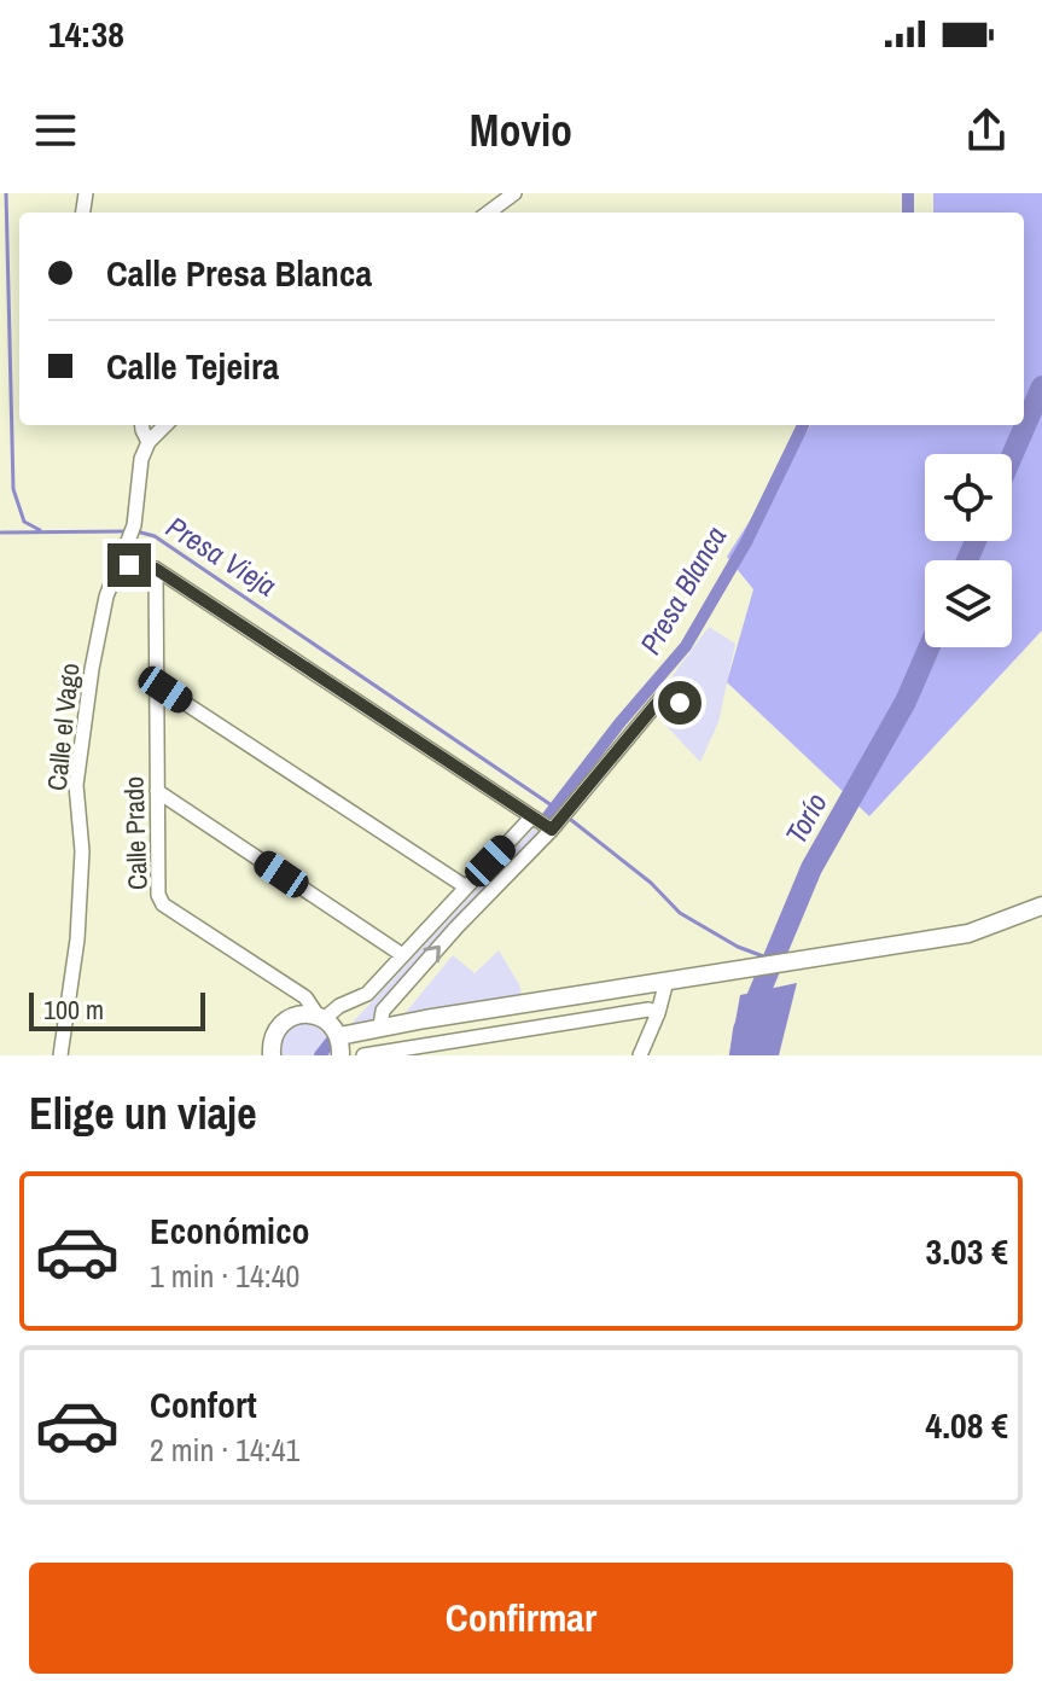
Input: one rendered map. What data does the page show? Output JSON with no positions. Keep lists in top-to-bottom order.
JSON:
{
  "streets": {
    "street": ["Calle el Vago", "Calle Prado"]
  },
  "water": ["Presa Vieja", "Presa Blanca", "Torío"],
  "scale_bar": "100 m",
  "page": {
    "status": "14:38",
    "header": "Movio",
    "banner": ["Calle Presa Blanca", "Calle Tejeira"],
    "scale": "100 m",
    "heading": "Elige un viaje",
    "list": [
      {
        "name": "Económico",
        "note": "1 min · 14:40",
        "value": "3.03 €"
      },
      {
        "name": "Confort",
        "note": "2 min · 14:41",
        "value": "4.08 €"
      }
    ],
    "buttons": "Confirmar"
  }
}
